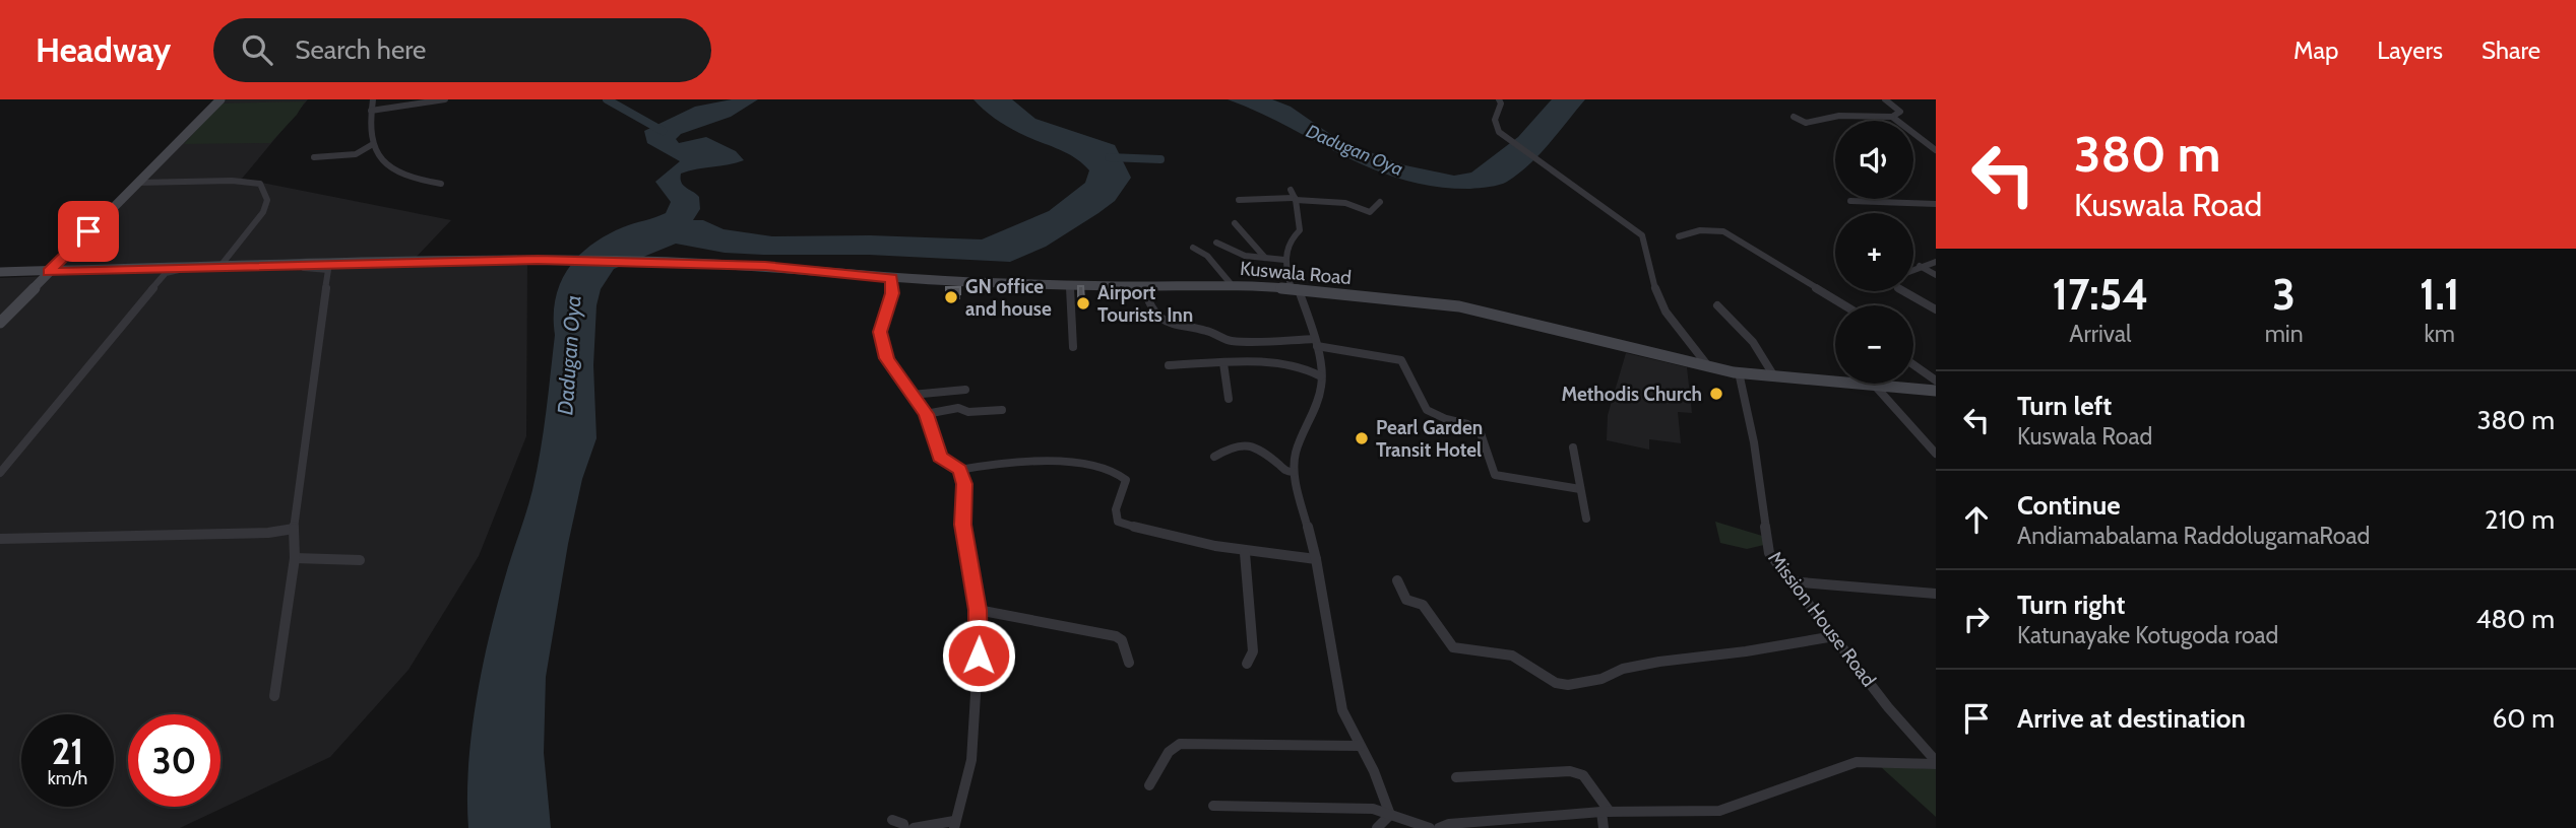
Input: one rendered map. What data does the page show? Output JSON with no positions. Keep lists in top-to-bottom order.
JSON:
{
  "streets": {
    "street": ["Kuswala Road", "Mission House Road"]
  },
  "crossings": [
    ["Kuswala Road", "Mission House Road"]
  ],
  "water": ["Dadugan Oya"],
  "places": [
    "GN office and house",
    "Airport Tourists Inn",
    "Methodis Church",
    "Pearl Garden Transit Hotel"
  ],
  "page": {
    "header": "Headway",
    "search": "Search here",
    "nav": ["Map", "Layers", "Share"],
    "turn": ["380 m", "Kuswala Road"],
    "map_buttons": ["+", "−"],
    "eta": [
      "17:54",
      "Arrival",
      "3",
      "min",
      "1.1",
      "km"
    ],
    "list": [
      {
        "name": "Turn left",
        "note": "Kuswala Road",
        "value": "380 m"
      },
      {
        "name": "Continue",
        "note": "Andiamabalama RaddolugamaRoad",
        "value": "210 m"
      },
      {
        "name": "Turn right",
        "note": "Katunayake Kotugoda road",
        "value": "480 m"
      },
      {
        "name": "Arrive at destination",
        "value": "60 m"
      }
    ],
    "speed": "21 km/h",
    "limit": "30"
  }
}
